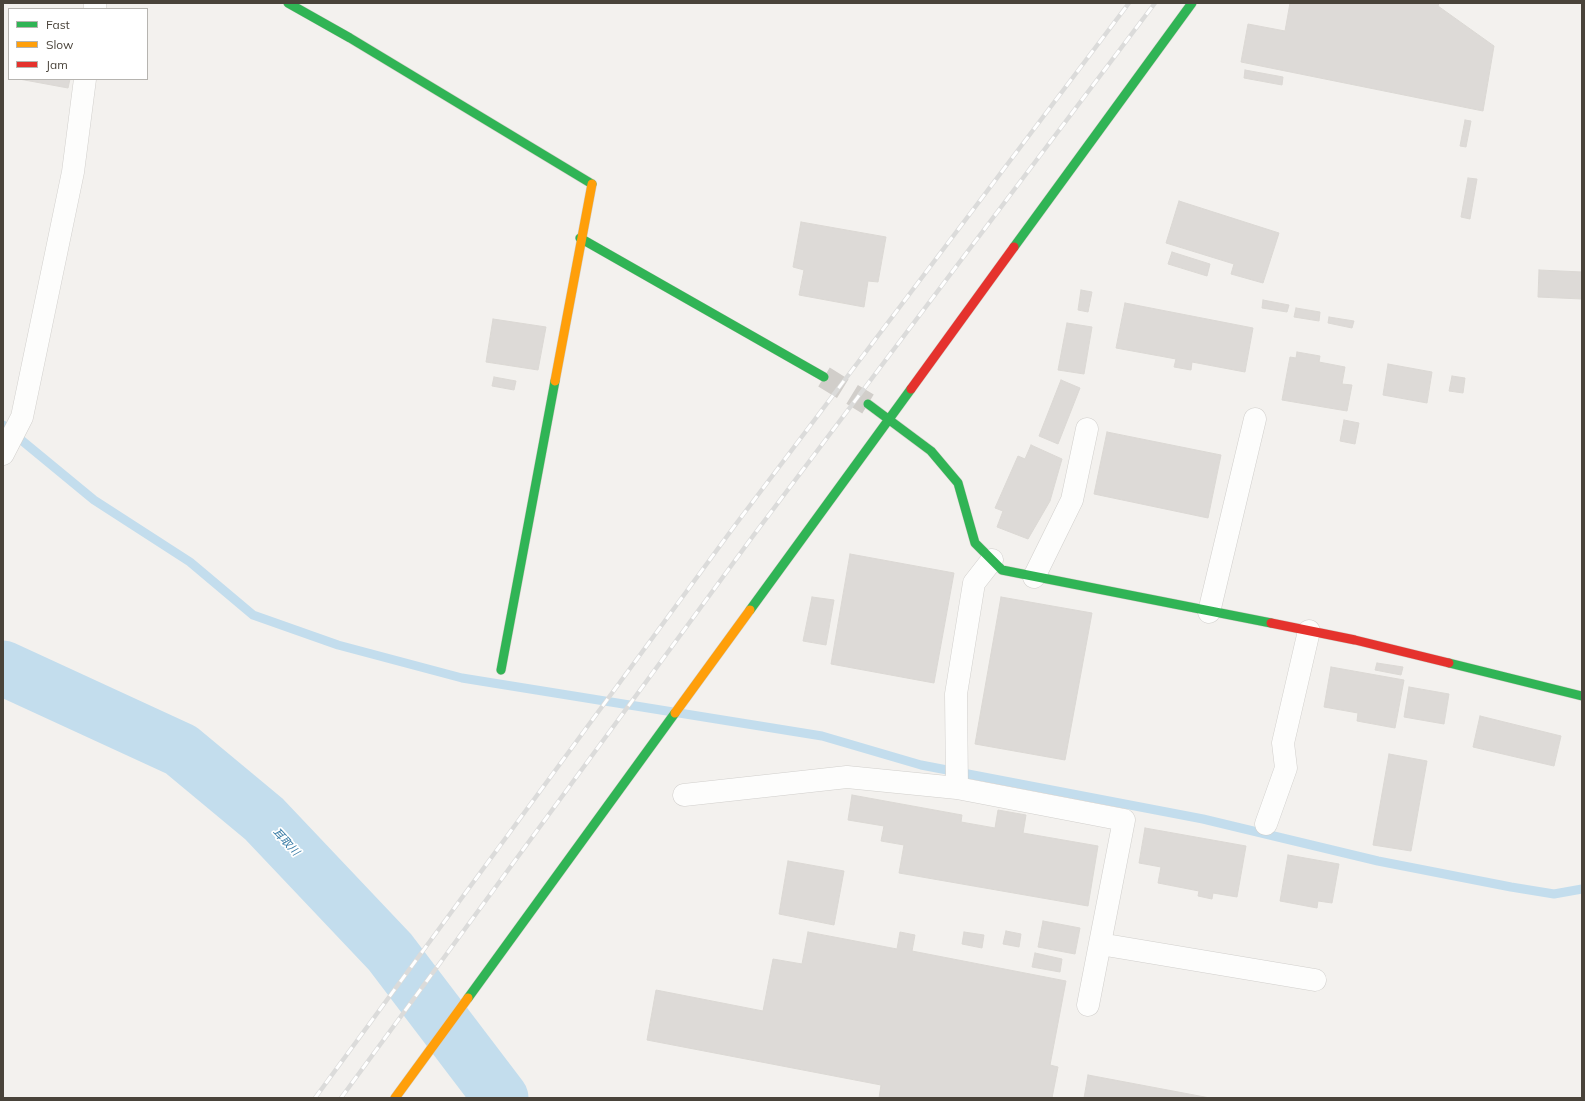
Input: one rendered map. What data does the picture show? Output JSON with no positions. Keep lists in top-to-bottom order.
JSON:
{
  "water": ["耳取川"],
  "legend": ["Fast", "Slow", "Jam"]
}
